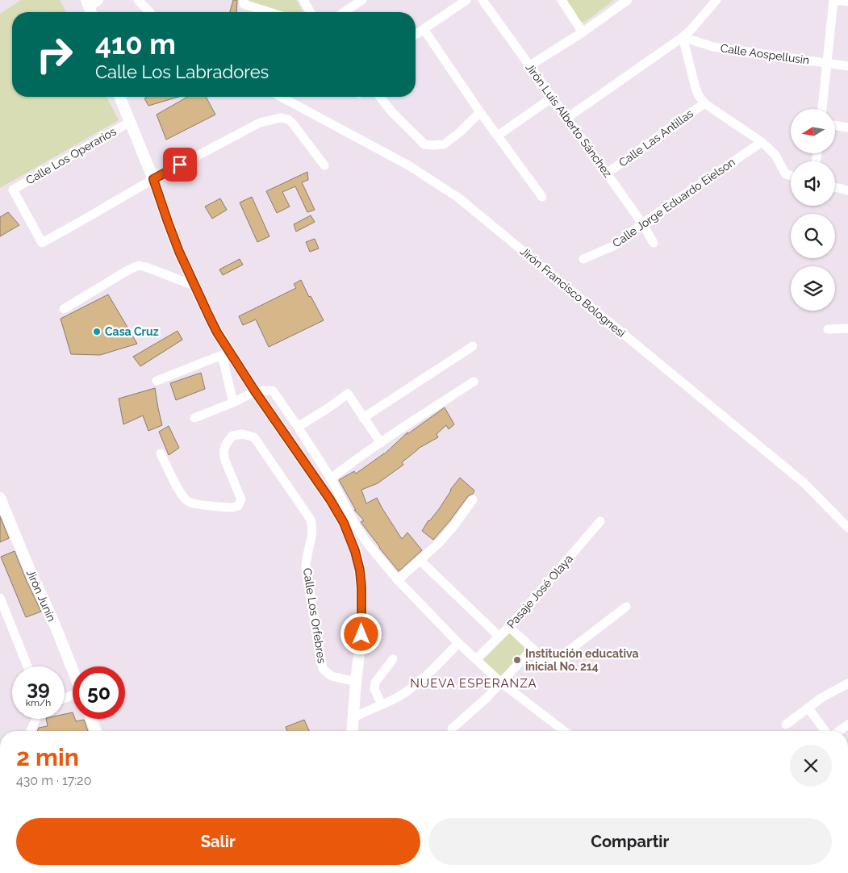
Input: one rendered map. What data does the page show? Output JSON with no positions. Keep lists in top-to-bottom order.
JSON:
{
  "streets": {
    "main road": ["Jirón Junín"],
    "street": [
      "Calle Aospellusin",
      "Jirón Luis Alberto Sánchez",
      "Calle Las Antillas",
      "Calle Los Operarios",
      "Calle Jorge Eduardo Eielson",
      "Jirón Francisco Bolognesi",
      "Pasaje José Olaya",
      "Calle Los Orfebres"
    ]
  },
  "crossings": [
    ["Jirón Luis Alberto Sánchez", "Calle Las Antillas"],
    ["Jirón Luis Alberto Sánchez", "Calle Jorge Eduardo Eielson"]
  ],
  "districts": ["NUEVA ESPERANZA"],
  "places": ["Casa Cruz", "Institución educativa inicial No. 214"],
  "north": "left",
  "page": {
    "turn": ["410 m", "Calle Los Labradores"],
    "speed": "39 km/h",
    "limit": "50",
    "heading": ["2 min", "430 m · 17:20"],
    "buttons": ["Salir", "Compartir"]
  }
}
